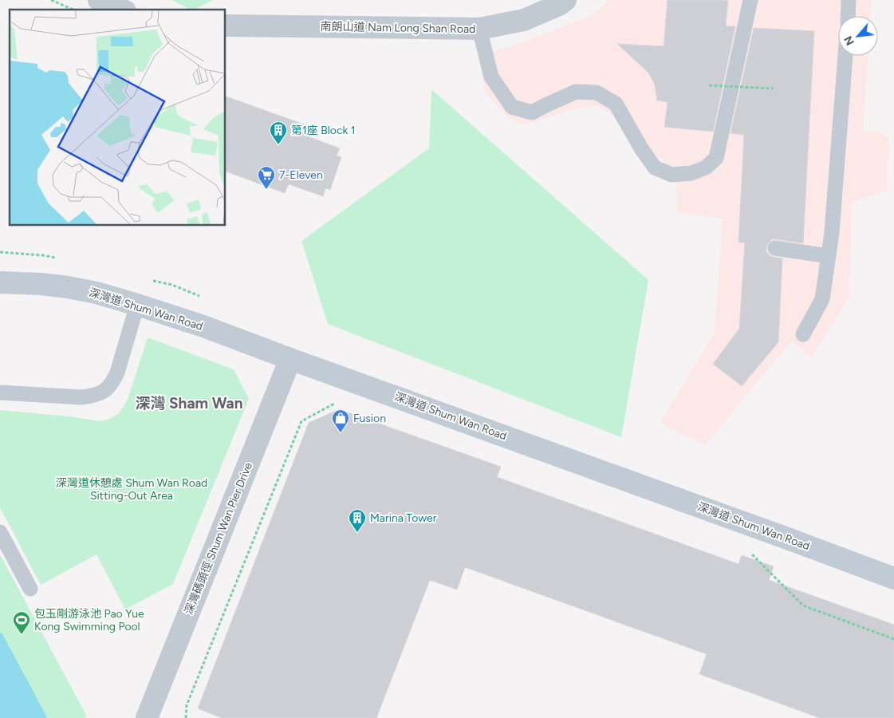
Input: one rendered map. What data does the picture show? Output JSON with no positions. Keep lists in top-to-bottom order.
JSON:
{
  "streets": {
    "street": ["南朗山道 Nam Long Shan Road", "深灣道 Shum Wan Road", "深灣碼頭徑 Shum Wan Pier Drive"]
  },
  "crossings": [
    ["深灣道 Shum Wan Road", "深灣碼頭徑 Shum Wan Pier Drive"]
  ],
  "districts": ["深灣 Sham Wan"],
  "parks": ["深灣道休憩處 Shum Wan Road Sitting-Out Area"],
  "places": {
    "building": ["第1座 Block 1", "Marina Tower"],
    "supermarket": ["7-Eleven"],
    "shop": ["Fusion"],
    "sports": ["包玉剛游泳池 Pao Yue Kong Swimming Pool"]
  },
  "north": "bottom left"
}
